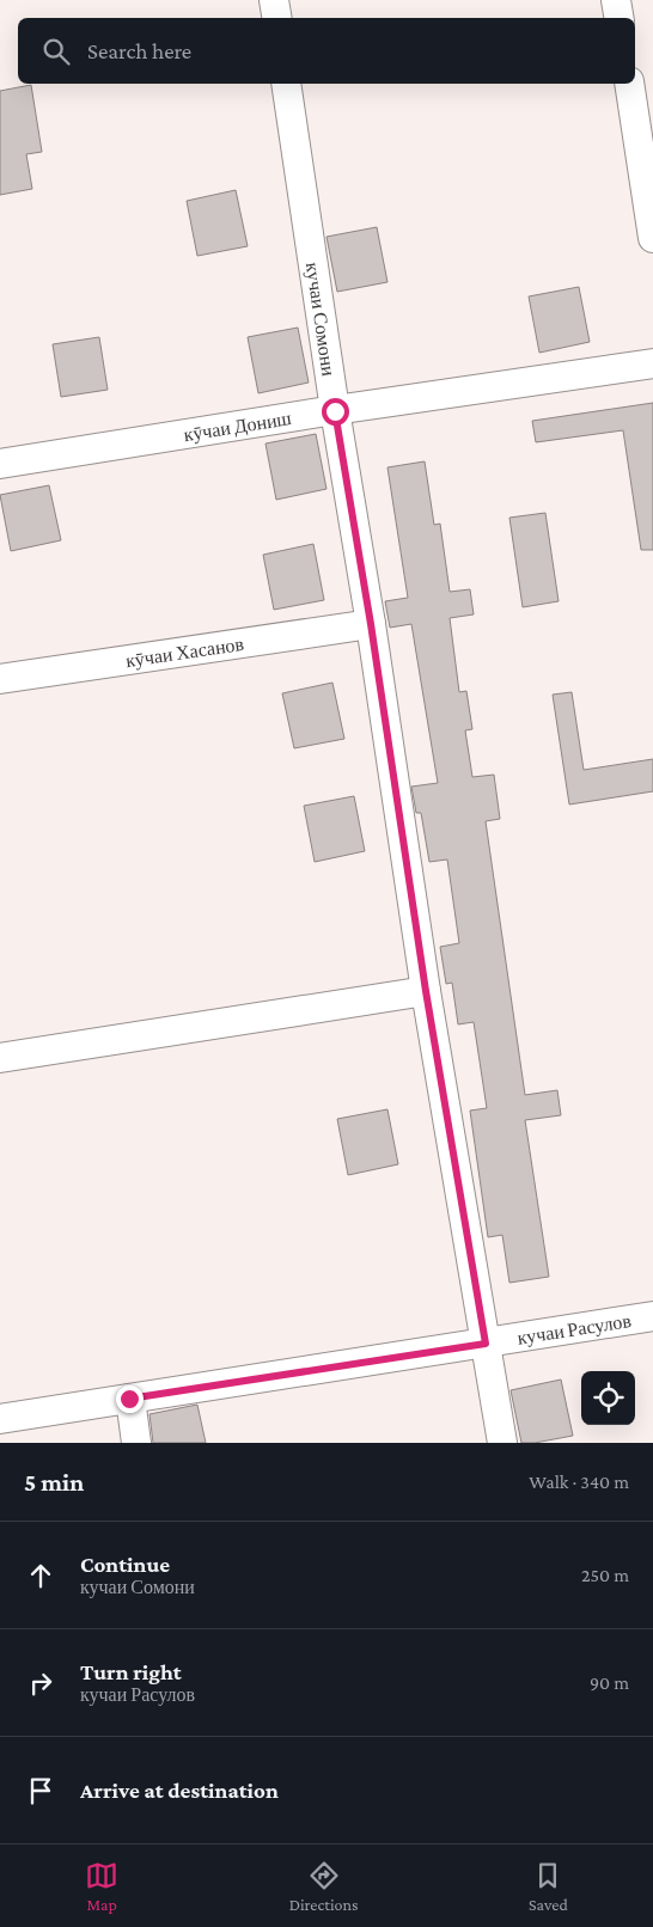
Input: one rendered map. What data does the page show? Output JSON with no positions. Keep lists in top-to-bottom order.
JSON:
{
  "streets": {
    "street": [
      "кучаи Сомони",
      "кӯчаи Дониш",
      "кӯчаи Хасанов",
      "кучаи Расулов"
    ]
  },
  "crossings": [
    ["кучаи Сомони", "кӯчаи Дониш"],
    ["кучаи Сомони", "кӯчаи Хасанов"],
    ["кучаи Сомони", "кучаи Расулов"]
  ],
  "page": {
    "search": "Search here",
    "heading": ["5 min", "Walk · 340 m"],
    "list": [
      ["Continue", "кучаи Сомони", "250 m"],
      ["Turn right", "кучаи Расулов", "90 m"],
      "Arrive at destination"
    ],
    "nav": ["Map", "Directions", "Saved"]
  }
}
